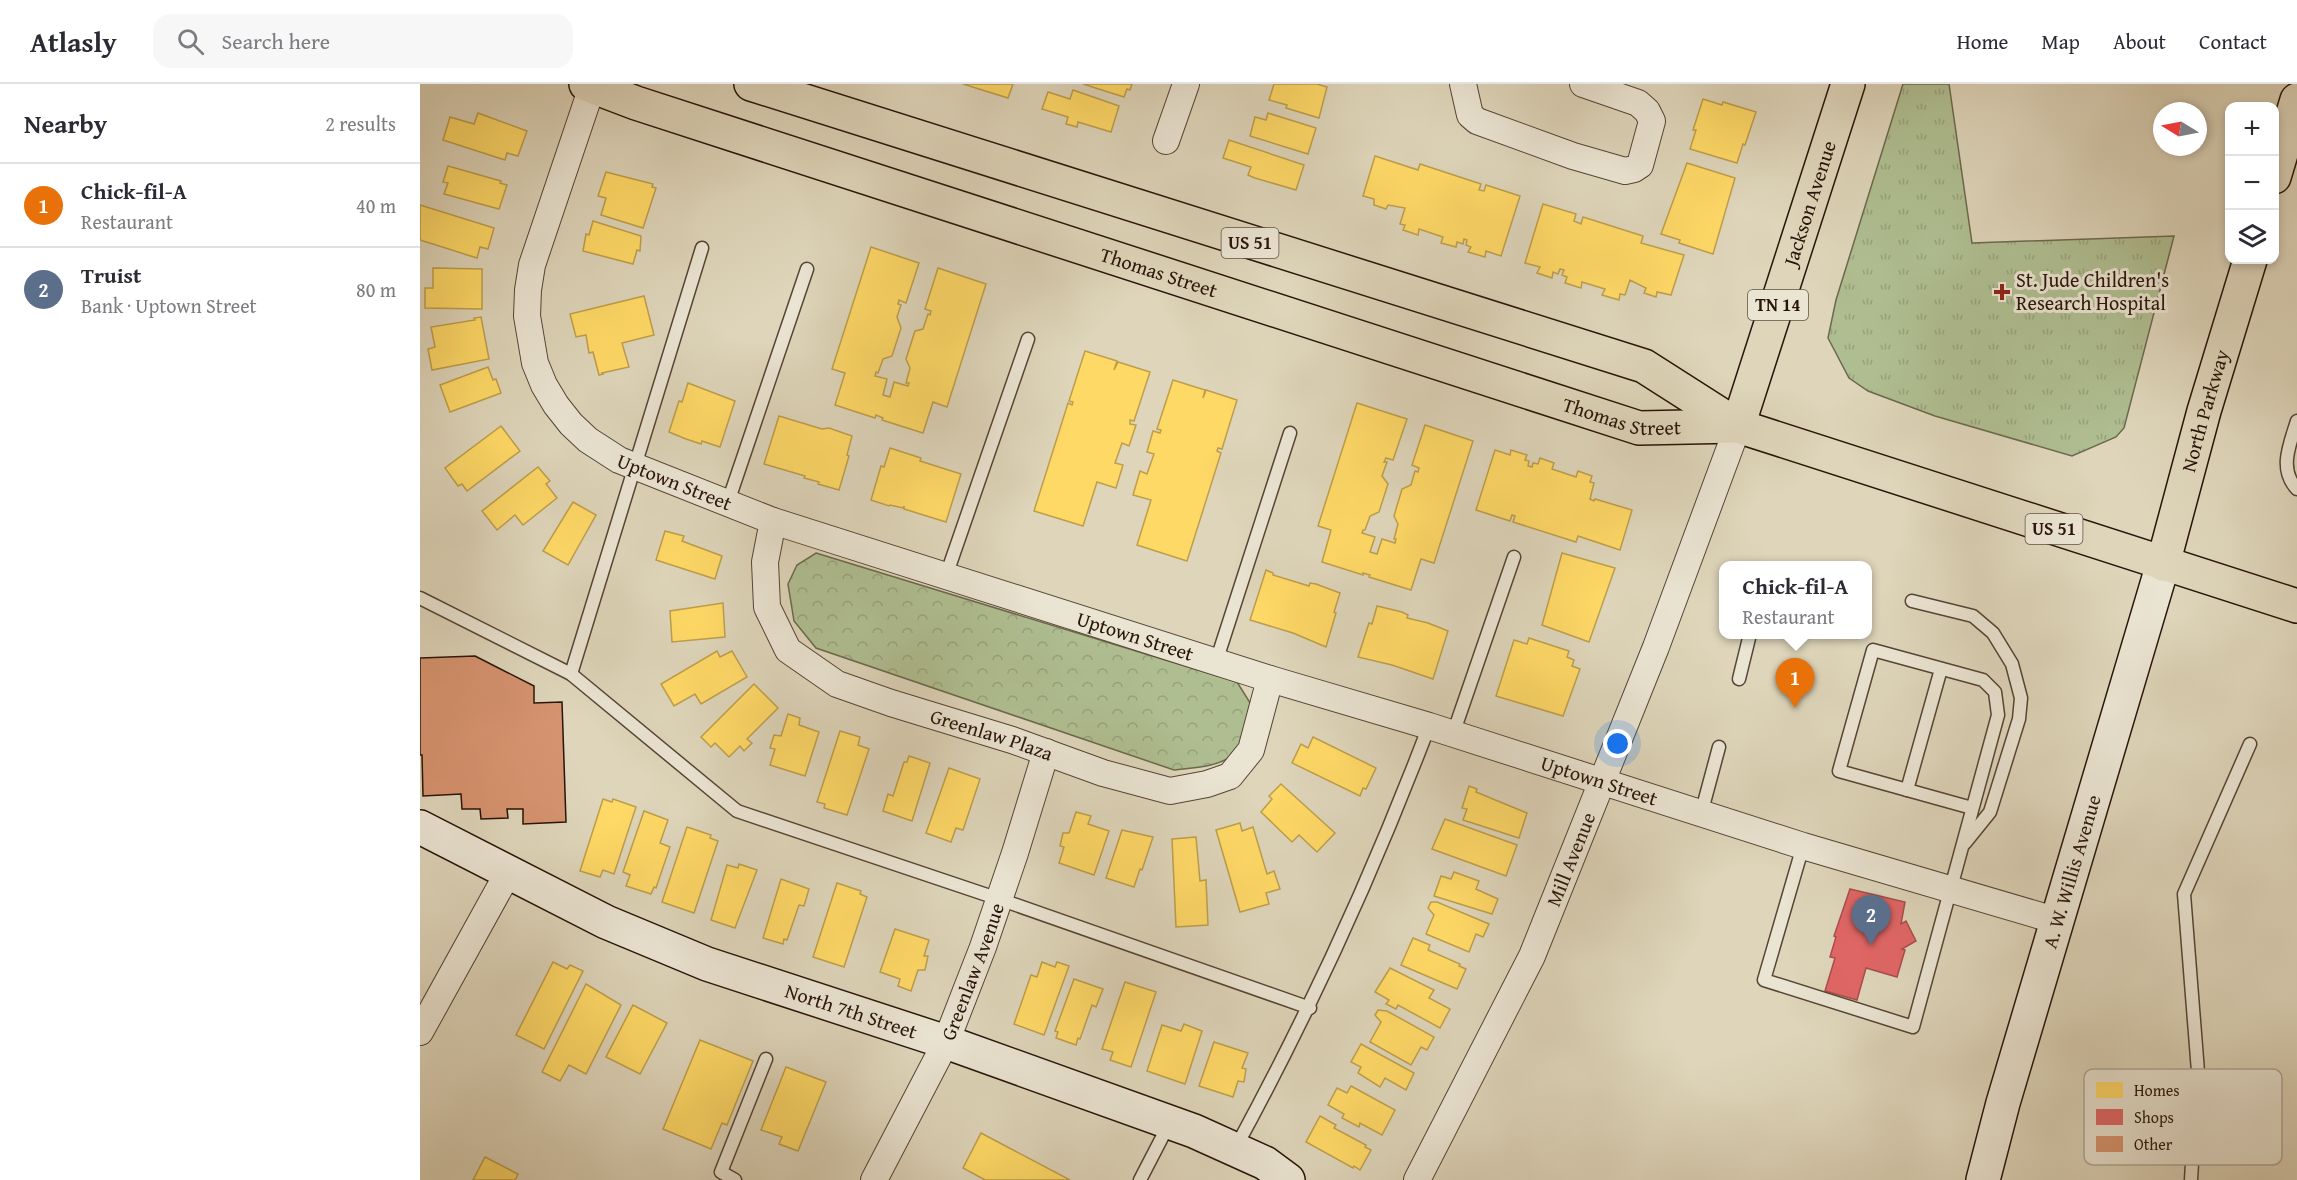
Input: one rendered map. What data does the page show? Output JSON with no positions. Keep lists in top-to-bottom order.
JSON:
{
  "streets": {
    "main road": [
      "Jackson Avenue",
      "US 51",
      "Thomas Street",
      "TN 14",
      "North Parkway"
    ],
    "street": [
      "Uptown Street",
      "Greenlaw Plaza",
      "Mill Avenue",
      "A. W. Willis Avenue",
      "Greenlaw Avenue",
      "North 7th Street"
    ]
  },
  "crossings": [
    ["Jackson Avenue", "Thomas Street"],
    ["Jackson Avenue", "Mill Avenue"],
    ["US 51", "Thomas Street"],
    ["US 51", "North Parkway"],
    ["US 51", "A. W. Willis Avenue"],
    ["Thomas Street", "North Parkway"],
    ["Thomas Street", "Uptown Street"],
    ["Thomas Street", "Mill Avenue"],
    ["Thomas Street", "A. W. Willis Avenue"],
    ["North Parkway", "A. W. Willis Avenue"],
    ["Uptown Street", "Greenlaw Plaza"],
    ["Uptown Street", "Mill Avenue"],
    ["Uptown Street", "A. W. Willis Avenue"],
    ["Greenlaw Plaza", "Greenlaw Avenue"],
    ["Greenlaw Avenue", "North 7th Street"]
  ],
  "places": {
    "health": ["St. Jude Children's Research Hospital"]
  },
  "legend": ["Homes", "Shops", "Other"],
  "north": "left",
  "page": {
    "header": "Atlasly",
    "search": "Search here",
    "nav": [
      "Home",
      "Map",
      "About",
      "Contact"
    ],
    "heading": ["Nearby", "2 results"],
    "map_buttons": ["+", "−"],
    "list": [
      {
        "mark": "1",
        "name": "Chick-fil-A",
        "note": "Restaurant",
        "value": "40 m"
      },
      {
        "mark": "2",
        "name": "Truist",
        "note": "Bank · Uptown Street",
        "value": "80 m"
      }
    ],
    "popup": ["Chick-fil-A", "Restaurant"],
    "pins": ["1", "2"]
  }
}
